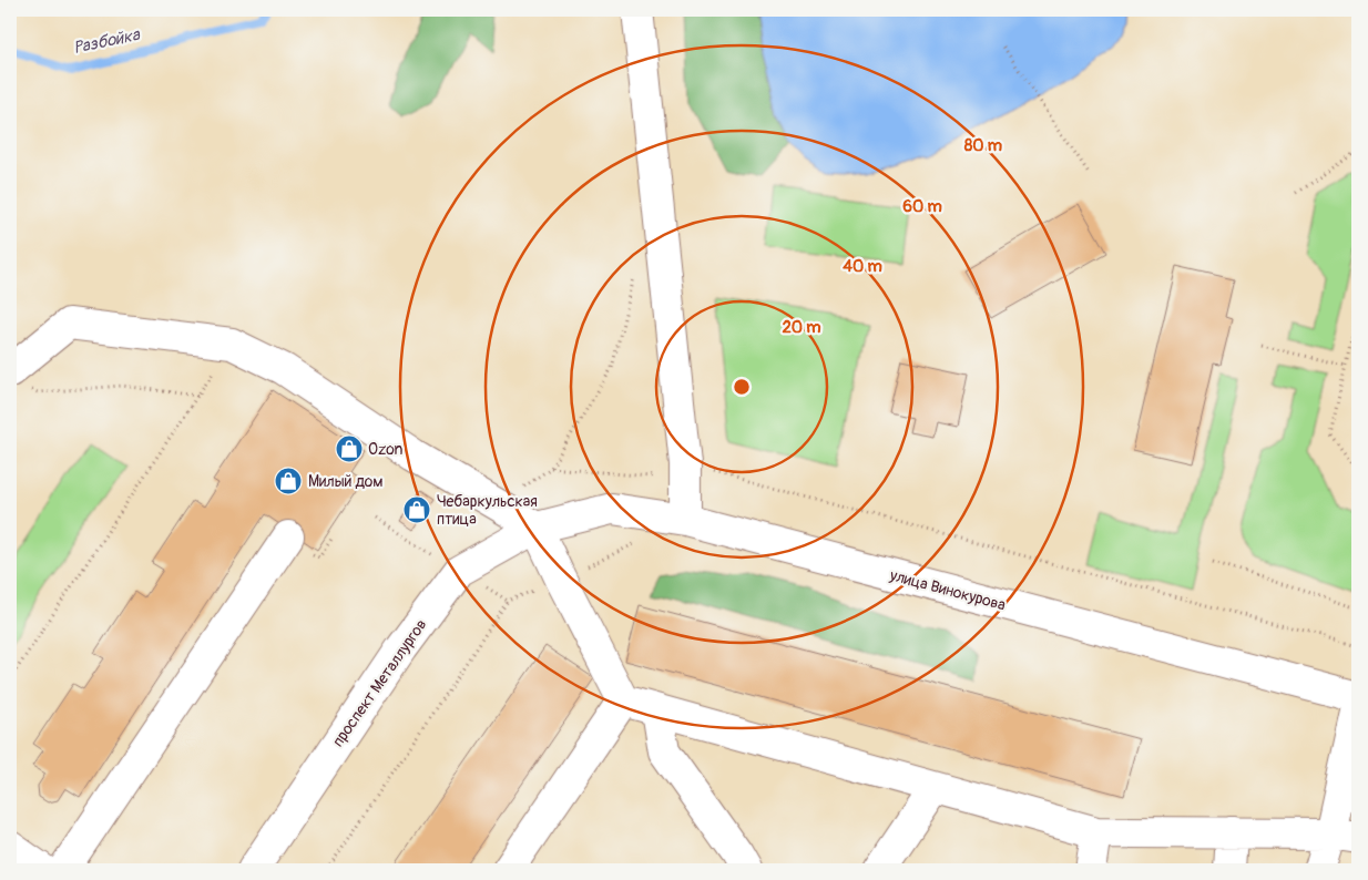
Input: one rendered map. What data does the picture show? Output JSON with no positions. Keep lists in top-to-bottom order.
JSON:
{
  "streets": {
    "street": ["улица Винокурова", "проспект Металлургов"]
  },
  "crossings": [
    ["улица Винокурова", "проспект Металлургов"]
  ],
  "water": ["Разбойка"],
  "places": {
    "shop": ["Ozon", "Милый дом", "Чебаркульская птица"]
  },
  "rings": [
    "80 m",
    "60 m",
    "40 m",
    "20 m"
  ]
}
